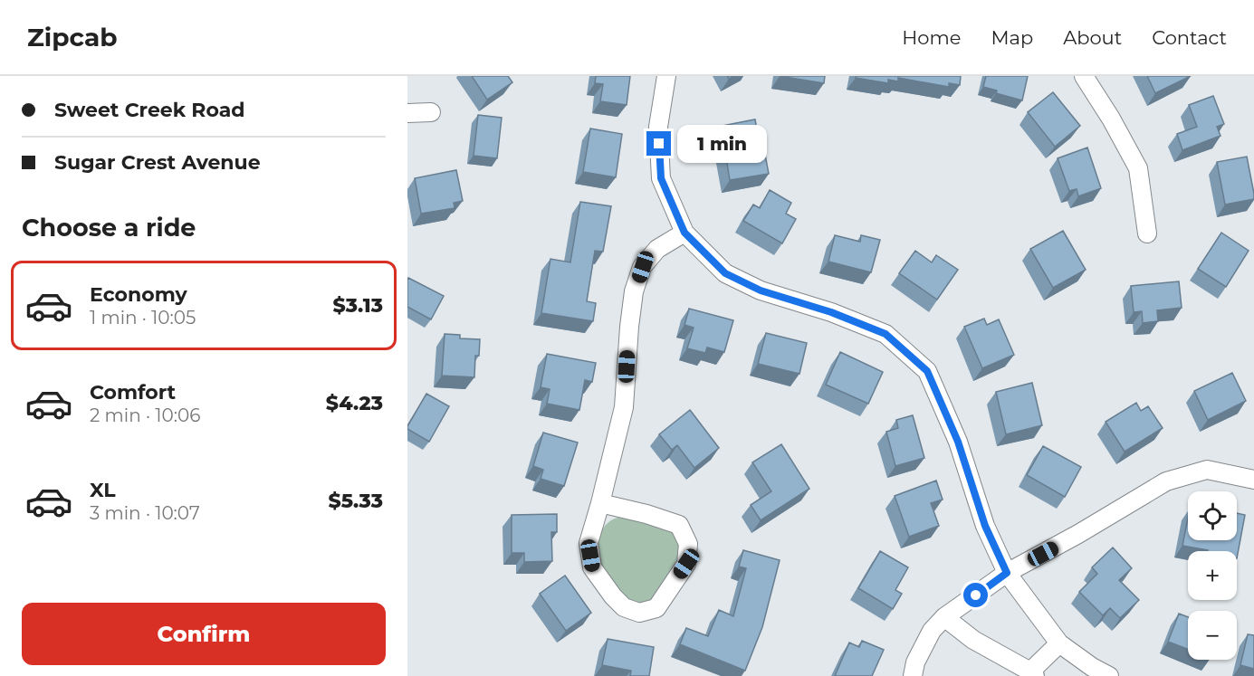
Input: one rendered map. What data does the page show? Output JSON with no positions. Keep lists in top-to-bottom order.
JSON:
{
  "page": {
    "header": "Zipcab",
    "nav": [
      "Home",
      "Map",
      "About",
      "Contact"
    ],
    "banner": ["Sweet Creek Road", "Sugar Crest Avenue"],
    "bubble": "1 min",
    "heading": "Choose a ride",
    "list": [
      {
        "name": "Economy",
        "note": "1 min · 10:05",
        "value": "$3.13"
      },
      {
        "name": "Comfort",
        "note": "2 min · 10:06",
        "value": "$4.23"
      },
      {
        "name": "XL",
        "note": "3 min · 10:07",
        "value": "$5.33"
      }
    ],
    "map_buttons": ["+", "−"],
    "buttons": "Confirm"
  }
}
